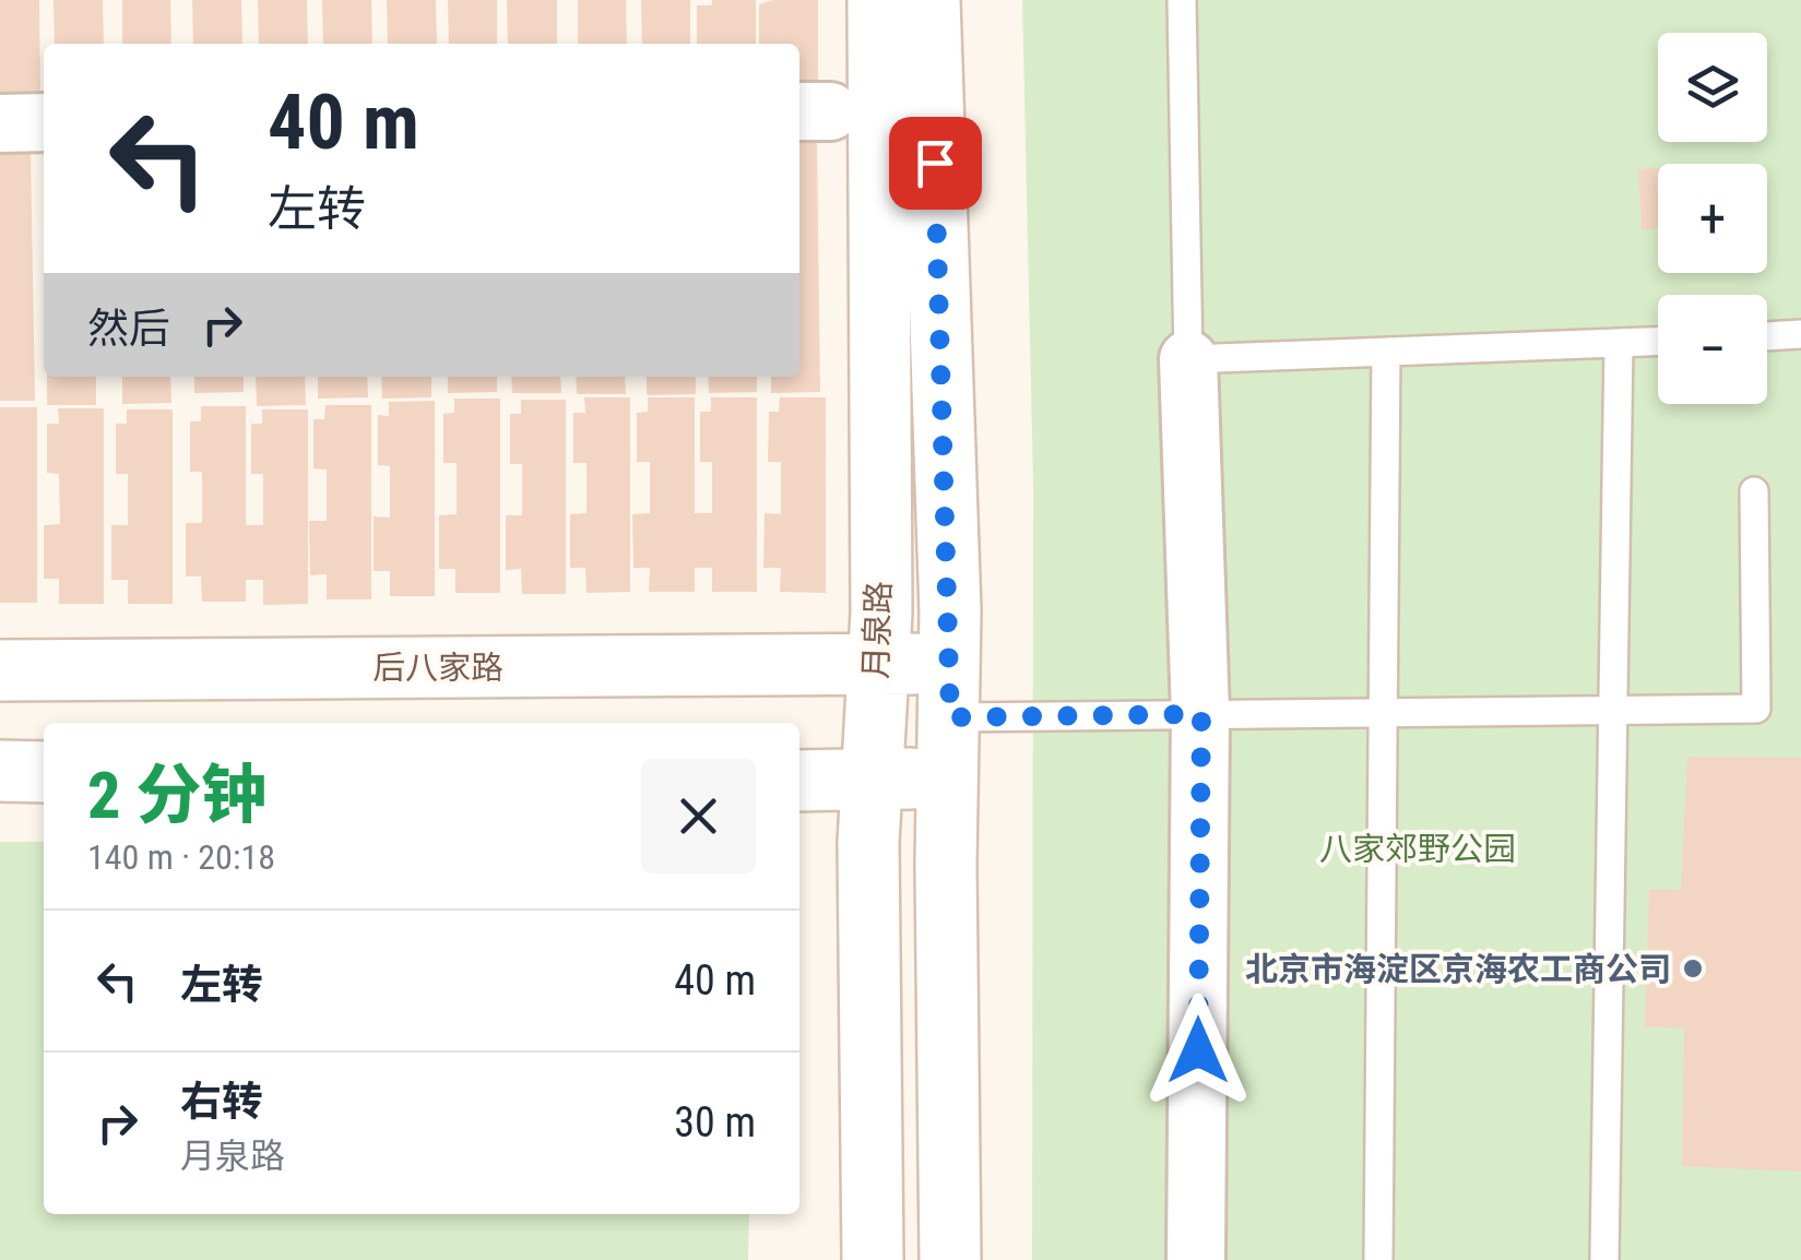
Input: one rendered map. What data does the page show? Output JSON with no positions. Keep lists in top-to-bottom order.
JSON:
{
  "streets": {
    "main road": ["月泉路", "后八家路"]
  },
  "crossings": [
    ["月泉路", "后八家路"]
  ],
  "parks": ["八家郊野公园"],
  "places": ["北京市海淀区京海农工商公司"],
  "page": {
    "map_buttons": ["+", "−"],
    "turn": ["40 m", "左转"],
    "then": "然后",
    "heading": ["2 分钟", "140 m · 20:18"],
    "list": [
      {
        "name": "左转",
        "value": "40 m"
      },
      {
        "name": "右转",
        "note": "月泉路",
        "value": "30 m"
      }
    ]
  }
}
